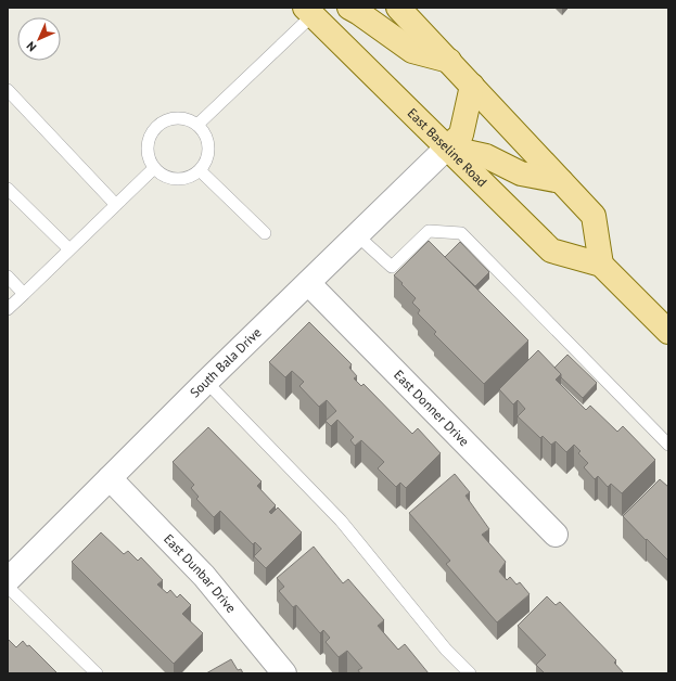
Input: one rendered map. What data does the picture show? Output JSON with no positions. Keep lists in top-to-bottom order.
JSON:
{
  "streets": {
    "main road": ["East Baseline Road"],
    "street": ["South Bala Drive", "East Donner Drive", "East Dunbar Drive"]
  },
  "crossings": [
    ["East Baseline Road", "South Bala Drive"],
    ["South Bala Drive", "East Donner Drive"],
    ["South Bala Drive", "East Dunbar Drive"]
  ],
  "north": "bottom left"
}
